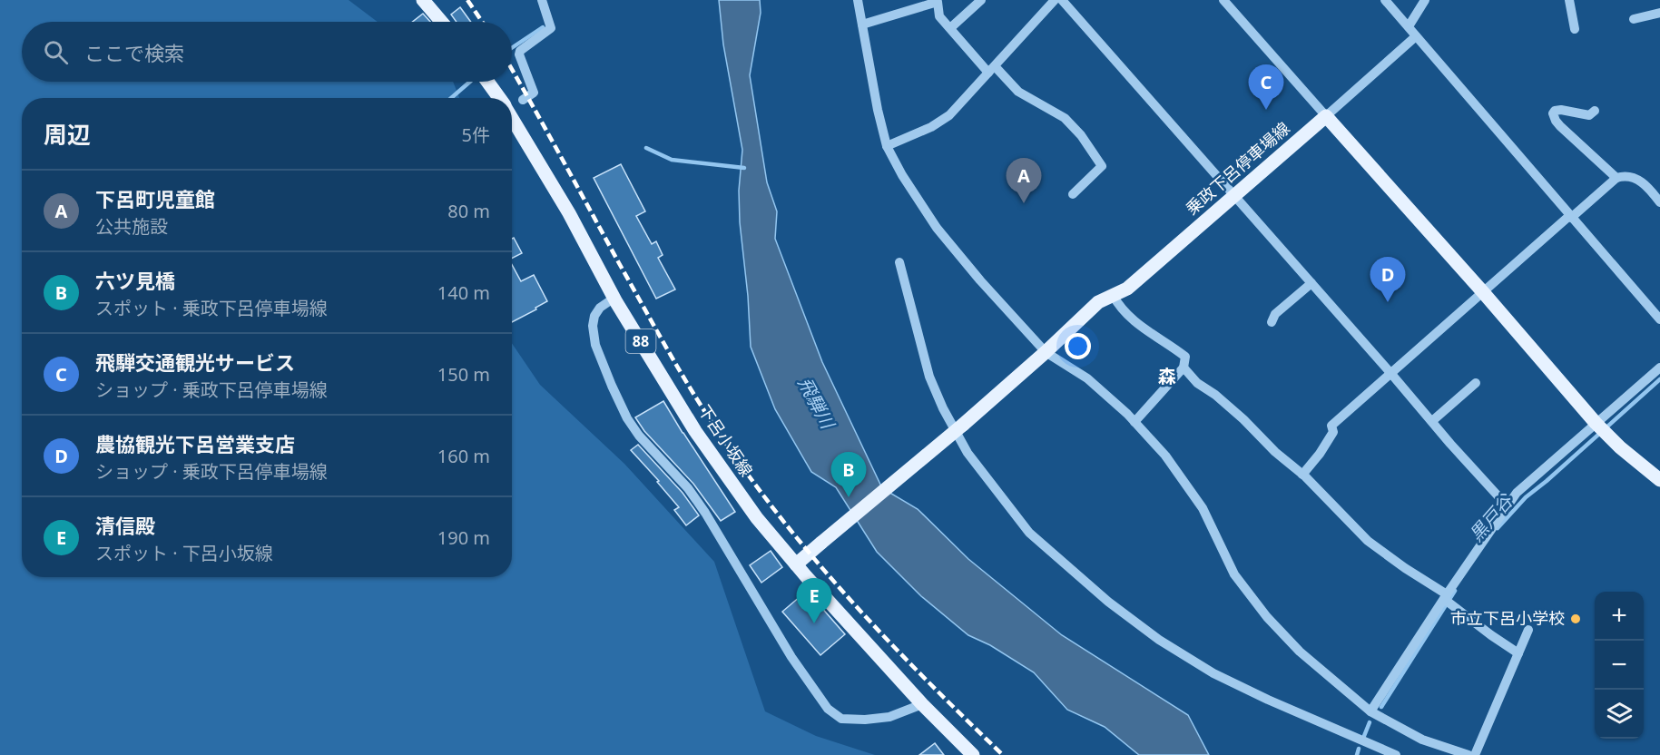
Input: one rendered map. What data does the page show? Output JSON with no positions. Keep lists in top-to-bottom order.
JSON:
{
  "streets": {
    "main road": ["乗政下呂停車場線", "88", "下呂小坂線"]
  },
  "crossings": [
    ["乗政下呂停車場線", "下呂小坂線"]
  ],
  "districts": ["森"],
  "water": ["飛騨川", "黒戸谷"],
  "places": ["市立下呂小学校"],
  "page": {
    "search": "ここで検索",
    "pins": [
      "C",
      "A",
      "D",
      "B",
      "E"
    ],
    "heading": ["周辺", "5件"],
    "list": [
      {
        "mark": "A",
        "name": "下呂町児童館",
        "note": "公共施設",
        "value": "80 m"
      },
      {
        "mark": "B",
        "name": "六ツ見橋",
        "note": "スポット · 乗政下呂停車場線",
        "value": "140 m"
      },
      {
        "mark": "C",
        "name": "飛騨交通観光サービス",
        "note": "ショップ · 乗政下呂停車場線",
        "value": "150 m"
      },
      {
        "mark": "D",
        "name": "農協観光下呂営業支店",
        "note": "ショップ · 乗政下呂停車場線",
        "value": "160 m"
      },
      {
        "mark": "E",
        "name": "清信殿",
        "note": "スポット · 下呂小坂線",
        "value": "190 m"
      }
    ],
    "map_buttons": ["+", "−"]
  }
}
